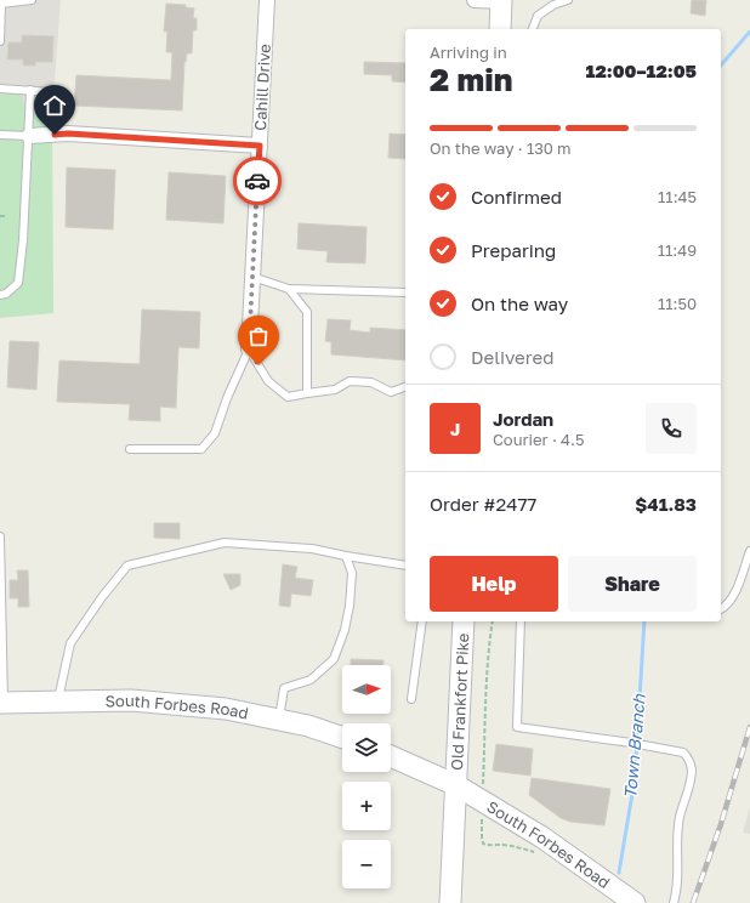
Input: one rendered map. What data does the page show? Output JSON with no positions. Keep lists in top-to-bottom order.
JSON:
{
  "streets": {
    "main road": ["Old Frankfort Pike", "South Forbes Road"],
    "street": ["Cahill Drive"]
  },
  "crossings": [
    ["Old Frankfort Pike", "South Forbes Road"]
  ],
  "water": ["Town Branch"],
  "north": "right",
  "page": {
    "heading": ["2 min", "Arriving in", "12:00–12:05"],
    "panel": [
      "Jordan",
      "Courier · 4.5",
      "Order #2477",
      "$41.83"
    ],
    "bar": "On the way · 130 m",
    "list": [
      ["Confirmed", "11:45"],
      ["Preparing", "11:49"],
      ["On the way", "11:50"],
      "Delivered"
    ],
    "round": "J",
    "buttons": ["Help", "Share"],
    "map_buttons": ["+", "−"]
  }
}
